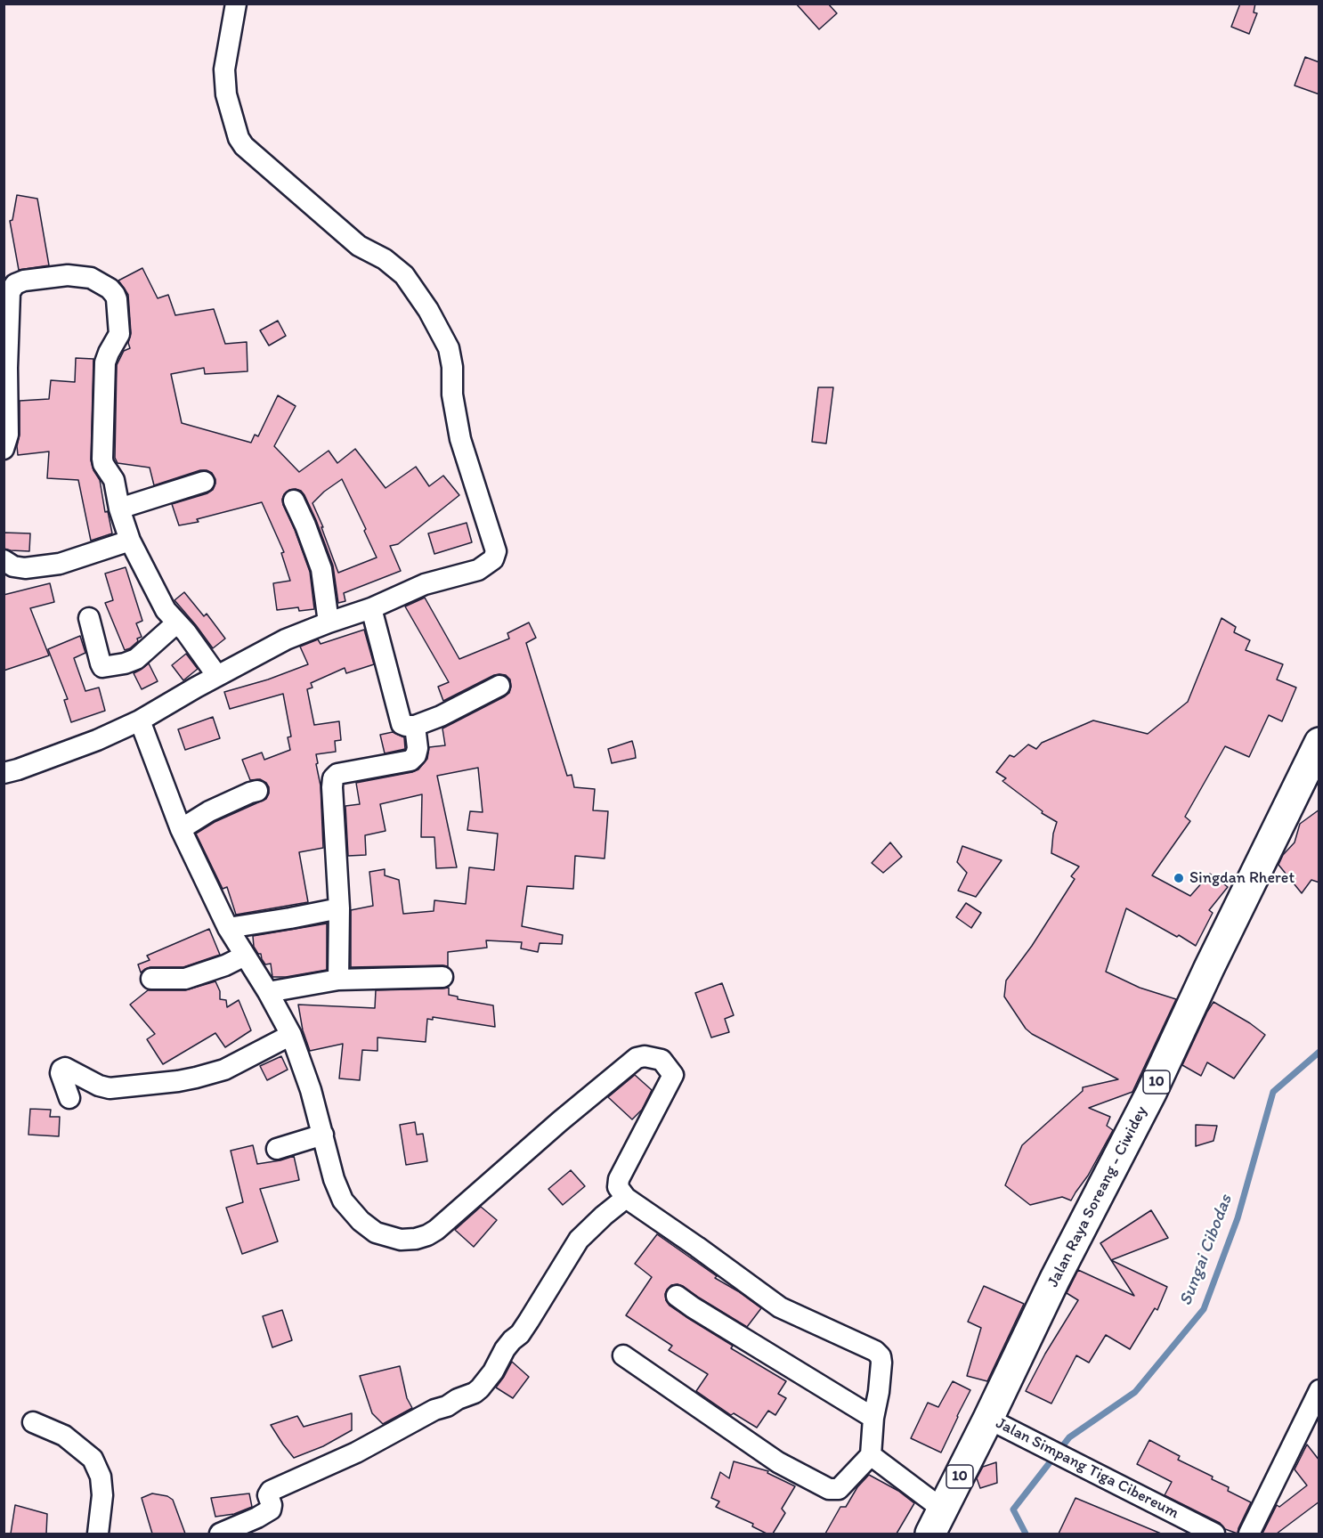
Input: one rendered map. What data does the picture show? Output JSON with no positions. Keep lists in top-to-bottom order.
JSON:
{
  "streets": {
    "highway": ["10", "Jalan Raya Soreang - Ciwidey"],
    "street": ["Jalan Simpang Tiga Cibereum"]
  },
  "crossings": [
    ["Jalan Raya Soreang - Ciwidey", "Jalan Simpang Tiga Cibereum"]
  ],
  "water": ["Sungai Cibodas"],
  "places": ["Singdan Rheret"]
}
